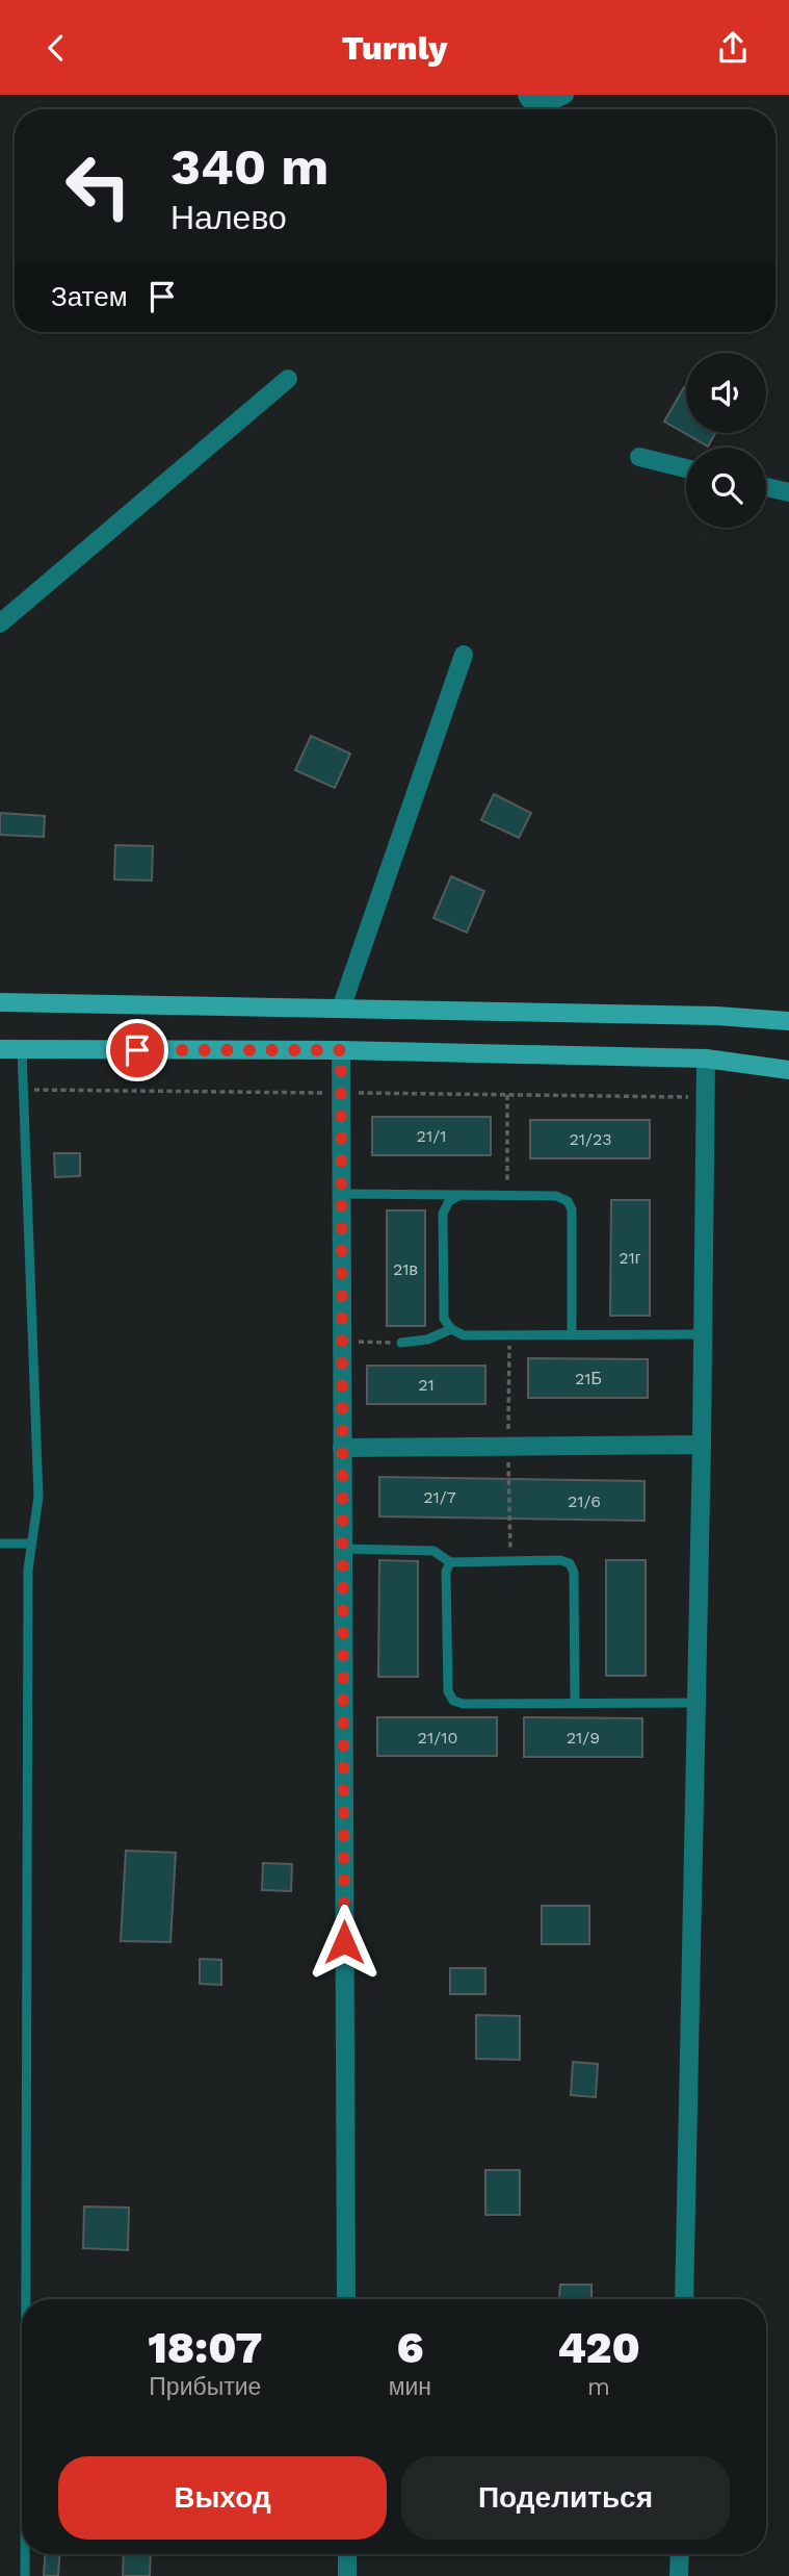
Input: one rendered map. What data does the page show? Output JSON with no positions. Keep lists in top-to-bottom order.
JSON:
{
  "house_numbers": [
    "21/1",
    "21/23",
    "21г",
    "21в",
    "21Б",
    "21",
    "21/7",
    "21/6",
    "21/10",
    "21/9"
  ],
  "page": {
    "header": "Turnly",
    "turn": ["340 m", "Налево"],
    "then": "Затем",
    "eta": [
      "18:07",
      "Прибытие",
      "6",
      "мин",
      "420",
      "m"
    ],
    "buttons": ["Выход", "Поделиться"]
  }
}
